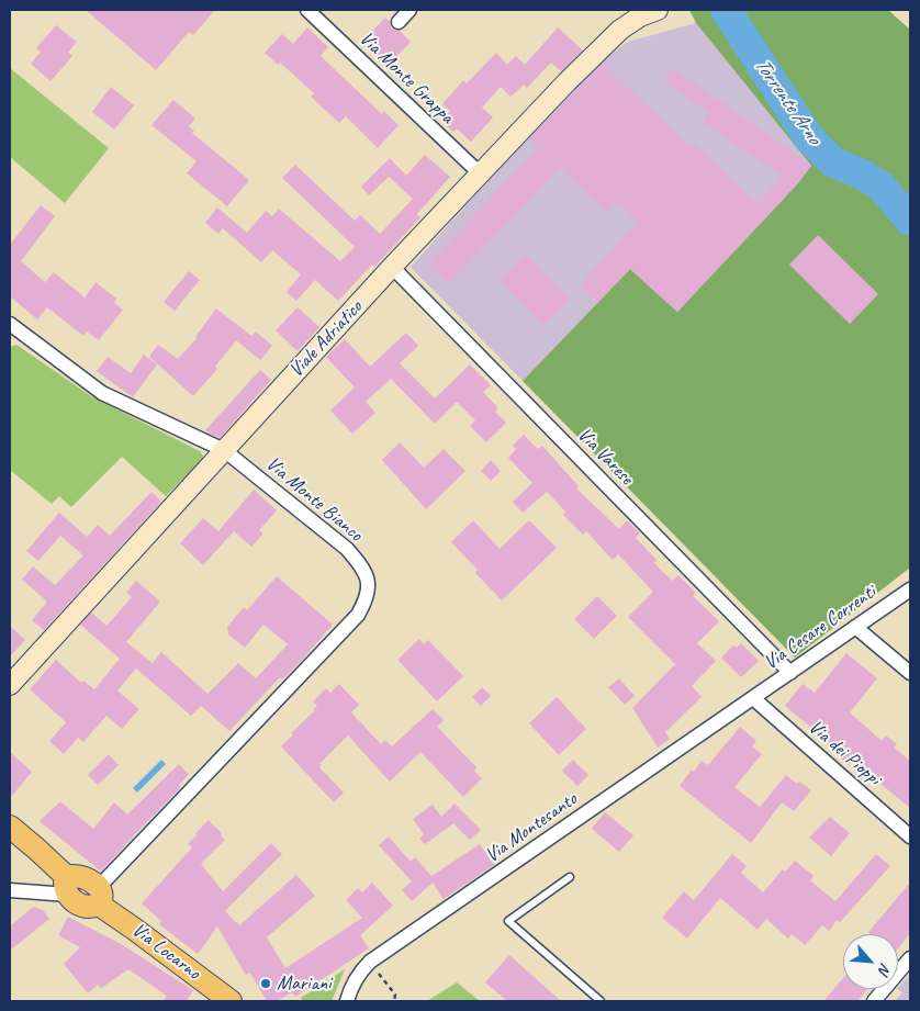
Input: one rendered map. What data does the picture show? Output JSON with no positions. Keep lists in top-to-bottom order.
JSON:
{
  "streets": {
    "main road": ["Via Locarno"],
    "street": [
      "Via Monte Grappa",
      "Viale Adriatico",
      "Via Varese",
      "Via Monte Bianco",
      "Via Cesare Correnti",
      "Via dei Pioppi",
      "Via Montesanto"
    ]
  },
  "crossings": [
    ["Via Monte Grappa", "Viale Adriatico"],
    ["Viale Adriatico", "Via Varese"],
    ["Viale Adriatico", "Via Monte Bianco"],
    ["Via Varese", "Via Cesare Correnti"],
    ["Via Monte Bianco", "Via Locarno"],
    ["Via Cesare Correnti", "Via dei Pioppi"],
    ["Via Cesare Correnti", "Via Montesanto"],
    ["Via dei Pioppi", "Via Montesanto"]
  ],
  "water": ["Torrente Arno"],
  "places": ["Mariani"],
  "north": "bottom right"
}
